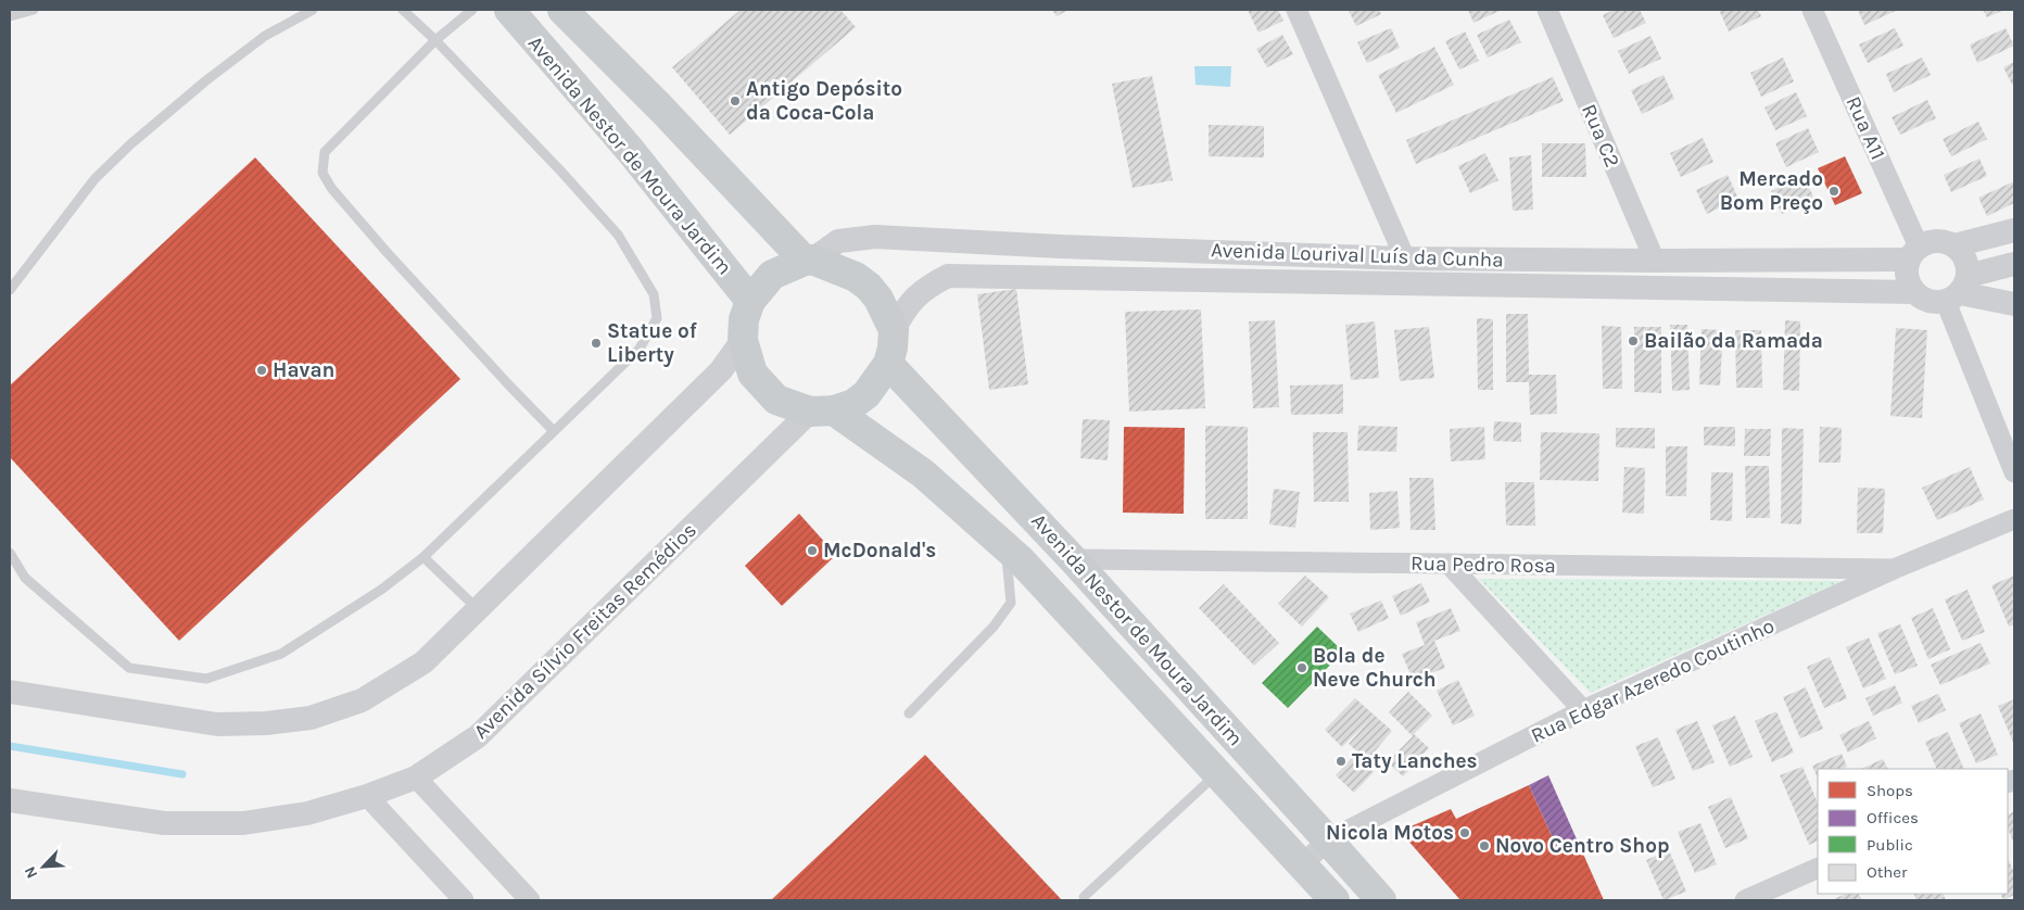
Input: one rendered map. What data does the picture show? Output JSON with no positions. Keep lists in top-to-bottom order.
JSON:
{
  "streets": {
    "main road": ["Avenida Nestor de Moura Jardim"],
    "street": [
      "Rua A11",
      "Rua C2",
      "Avenida Lourival Luís da Cunha",
      "Rua Pedro Rosa",
      "Avenida Sílvio Freitas Remédios",
      "Rua Edgar Azeredo Coutinho"
    ]
  },
  "crossings": [
    ["Rua A11", "Avenida Lourival Luís da Cunha"],
    ["Rua C2", "Avenida Lourival Luís da Cunha"],
    ["Avenida Nestor de Moura Jardim", "Avenida Lourival Luís da Cunha"],
    ["Avenida Nestor de Moura Jardim", "Rua Pedro Rosa"],
    ["Avenida Nestor de Moura Jardim", "Avenida Sílvio Freitas Remédios"],
    ["Avenida Nestor de Moura Jardim", "Rua Edgar Azeredo Coutinho"],
    ["Avenida Lourival Luís da Cunha", "Avenida Sílvio Freitas Remédios"],
    ["Rua Pedro Rosa", "Rua Edgar Azeredo Coutinho"]
  ],
  "places": [
    "Antigo Depósito da Coca-Cola",
    "Mercado Bom Preço",
    "Bailão da Ramada",
    "Statue of Liberty",
    "Havan",
    "McDonald's",
    "Bola de Neve Church",
    "Taty Lanches",
    "Nicola Motos",
    "Novo Centro Shop"
  ],
  "legend": [
    "Shops",
    "Offices",
    "Public",
    "Other"
  ],
  "north": "bottom left"
}
